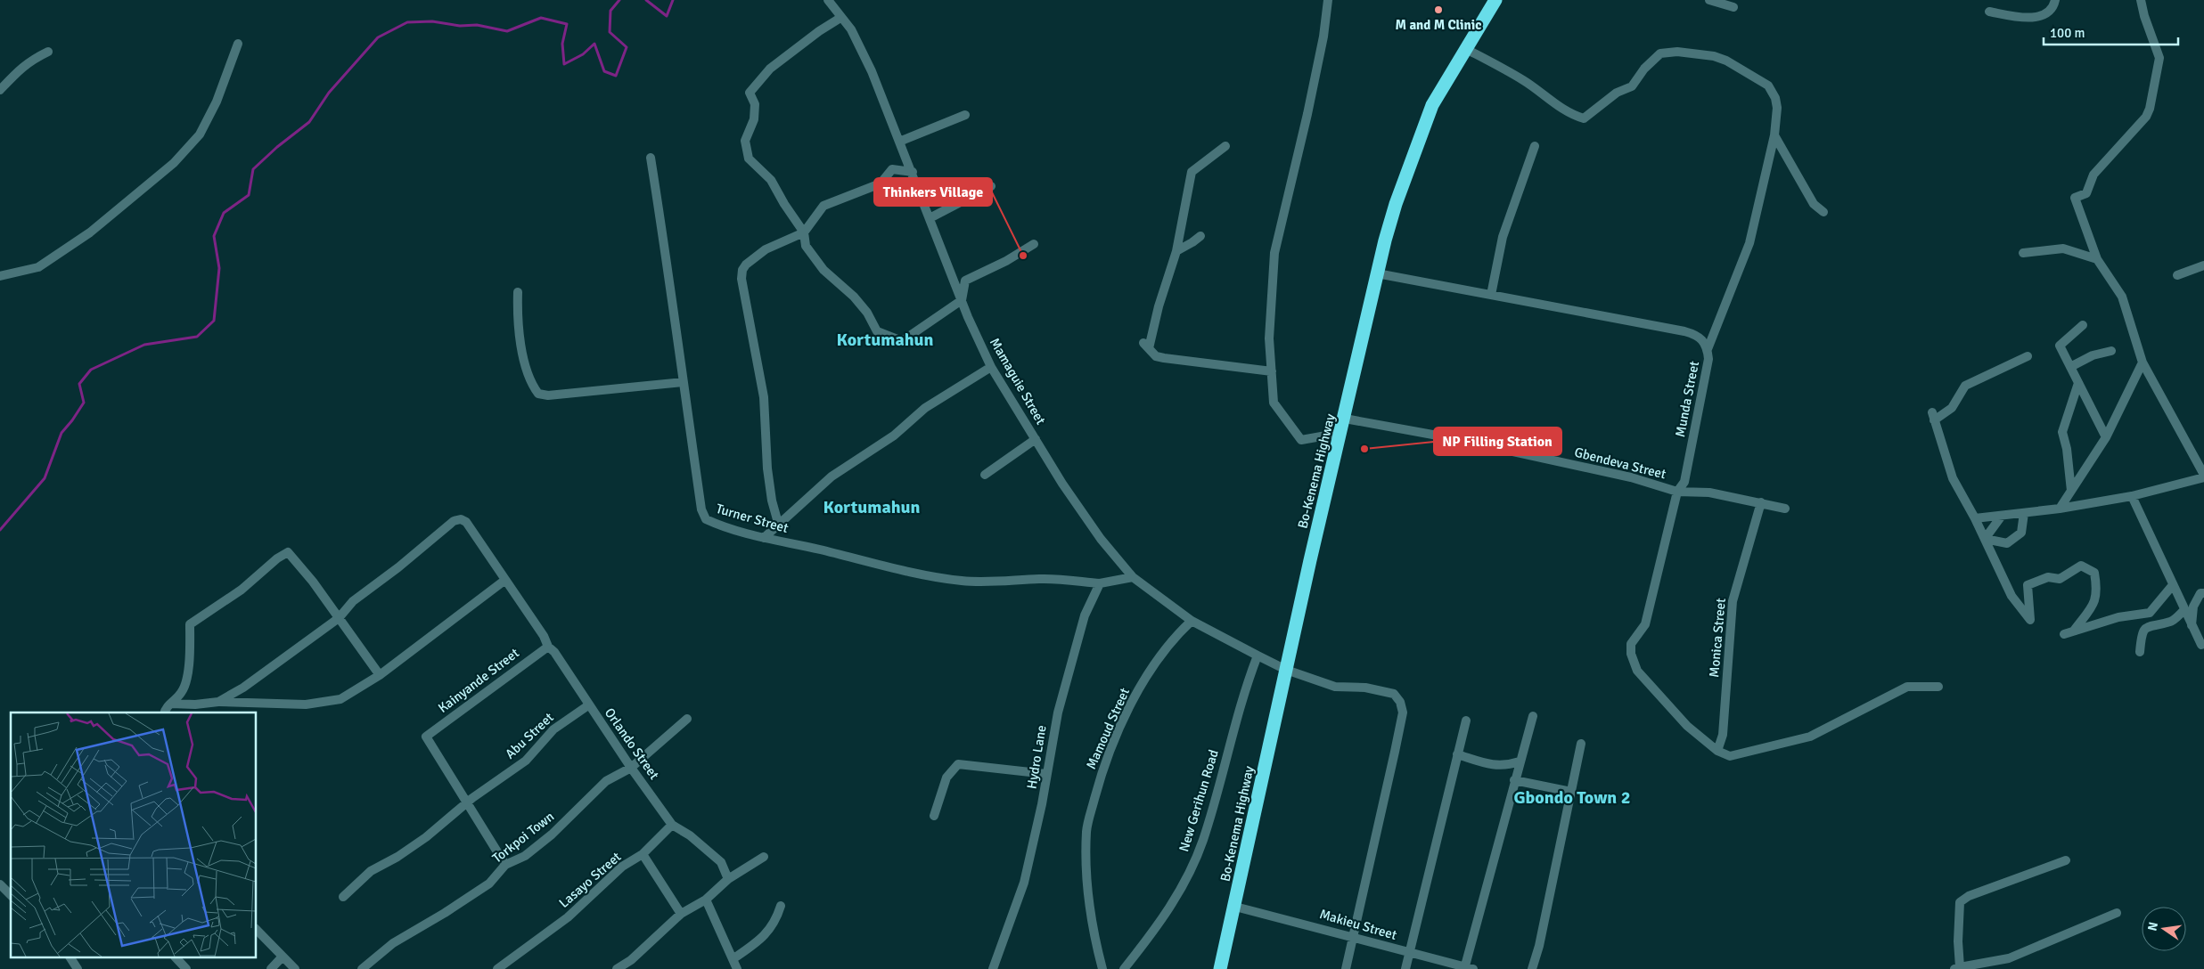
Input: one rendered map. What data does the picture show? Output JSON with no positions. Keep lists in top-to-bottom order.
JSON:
{
  "streets": {
    "highway": ["Bo-Kenema Highway"],
    "street": [
      "Mamaguie Street",
      "Munda Street",
      "Gbendeva Street",
      "Turner Street",
      "Monica Street",
      "Kainyande Street",
      "Mamoud Street",
      "Abu Street",
      "Orlando Street",
      "Hydro Lane",
      "New Gerihun Road",
      "Torkpoi Town",
      "Lasayo Street",
      "Makieu Street"
    ]
  },
  "crossings": [
    ["Mamaguie Street", "Mamoud Street"],
    ["Mamaguie Street", "New Gerihun Road"],
    ["Munda Street", "Gbendeva Street"],
    ["Munda Street", "Bo-Kenema Highway"],
    ["Munda Street", "Monica Street"],
    ["Gbendeva Street", "Bo-Kenema Highway"],
    ["Gbendeva Street", "Monica Street"],
    ["Bo-Kenema Highway", "Makieu Street"],
    ["Turner Street", "Hydro Lane"],
    ["Kainyande Street", "Abu Street"],
    ["Kainyande Street", "Orlando Street"],
    ["Abu Street", "Orlando Street"],
    ["Orlando Street", "Torkpoi Town"]
  ],
  "districts": ["Kortumahun", "Kortumahun", "Gbondo Town 2"],
  "places": ["M and M Clinic", "Thinkers Village", "NP Filling Station"],
  "scale_bar": "100 m",
  "north": "left"
}
